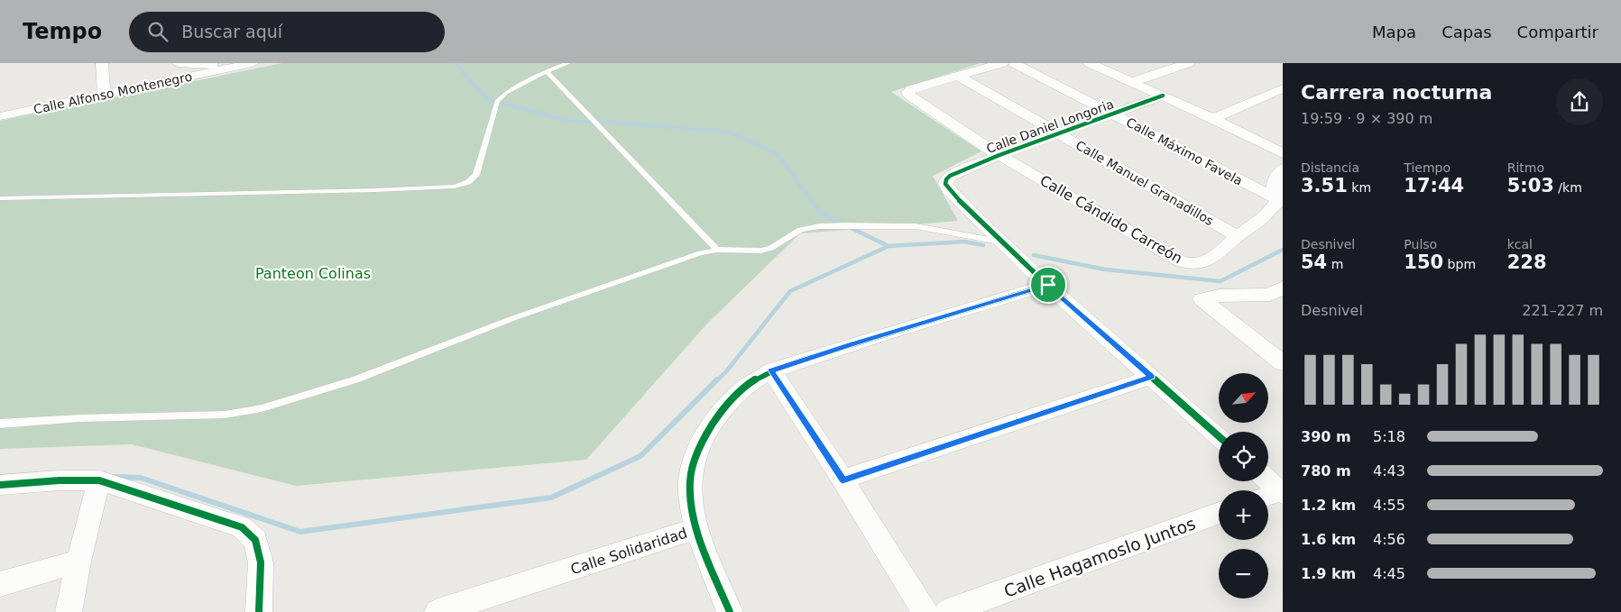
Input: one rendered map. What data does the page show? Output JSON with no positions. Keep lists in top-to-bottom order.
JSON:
{
  "streets": {
    "street": [
      "Calle Alfonso Montenegro",
      "Calle Daniel Longoria",
      "Calle Máximo Favela",
      "Calle Manuel Granadillos",
      "Calle Cándido Carreón",
      "Calle Solidaridad",
      "Calle Hagamoslo Juntos"
    ]
  },
  "crossings": [
    ["Calle Daniel Longoria", "Calle Máximo Favela"],
    ["Calle Daniel Longoria", "Calle Manuel Granadillos"],
    ["Calle Daniel Longoria", "Calle Cándido Carreón"],
    ["Calle Máximo Favela", "Calle Cándido Carreón"],
    ["Calle Manuel Granadillos", "Calle Cándido Carreón"]
  ],
  "parks": ["Panteon Colinas"],
  "north": "top right",
  "page": {
    "header": "Tempo",
    "search": "Buscar aquí",
    "nav": ["Mapa", "Capas", "Compartir"],
    "heading": ["Carrera nocturna", "19:59 · 9 × 390 m"],
    "stats": [
      ["Distancia", "3.51 km"],
      ["Tiempo", "17:44"],
      ["Ritmo", "5:03 /km"],
      ["Desnivel", "54 m"],
      ["Pulso", "150 bpm"],
      ["kcal", "228"]
    ],
    "chart": ["Desnivel", "221–227 m"],
    "map_buttons": ["+", "−"],
    "list": [
      {
        "name": "390 m",
        "note": "5:18"
      },
      {
        "name": "780 m",
        "note": "4:43"
      },
      {
        "name": "1.2 km",
        "note": "4:55"
      },
      {
        "name": "1.6 km",
        "note": "4:56"
      },
      {
        "name": "1.9 km",
        "note": "4:45"
      }
    ]
  }
}
